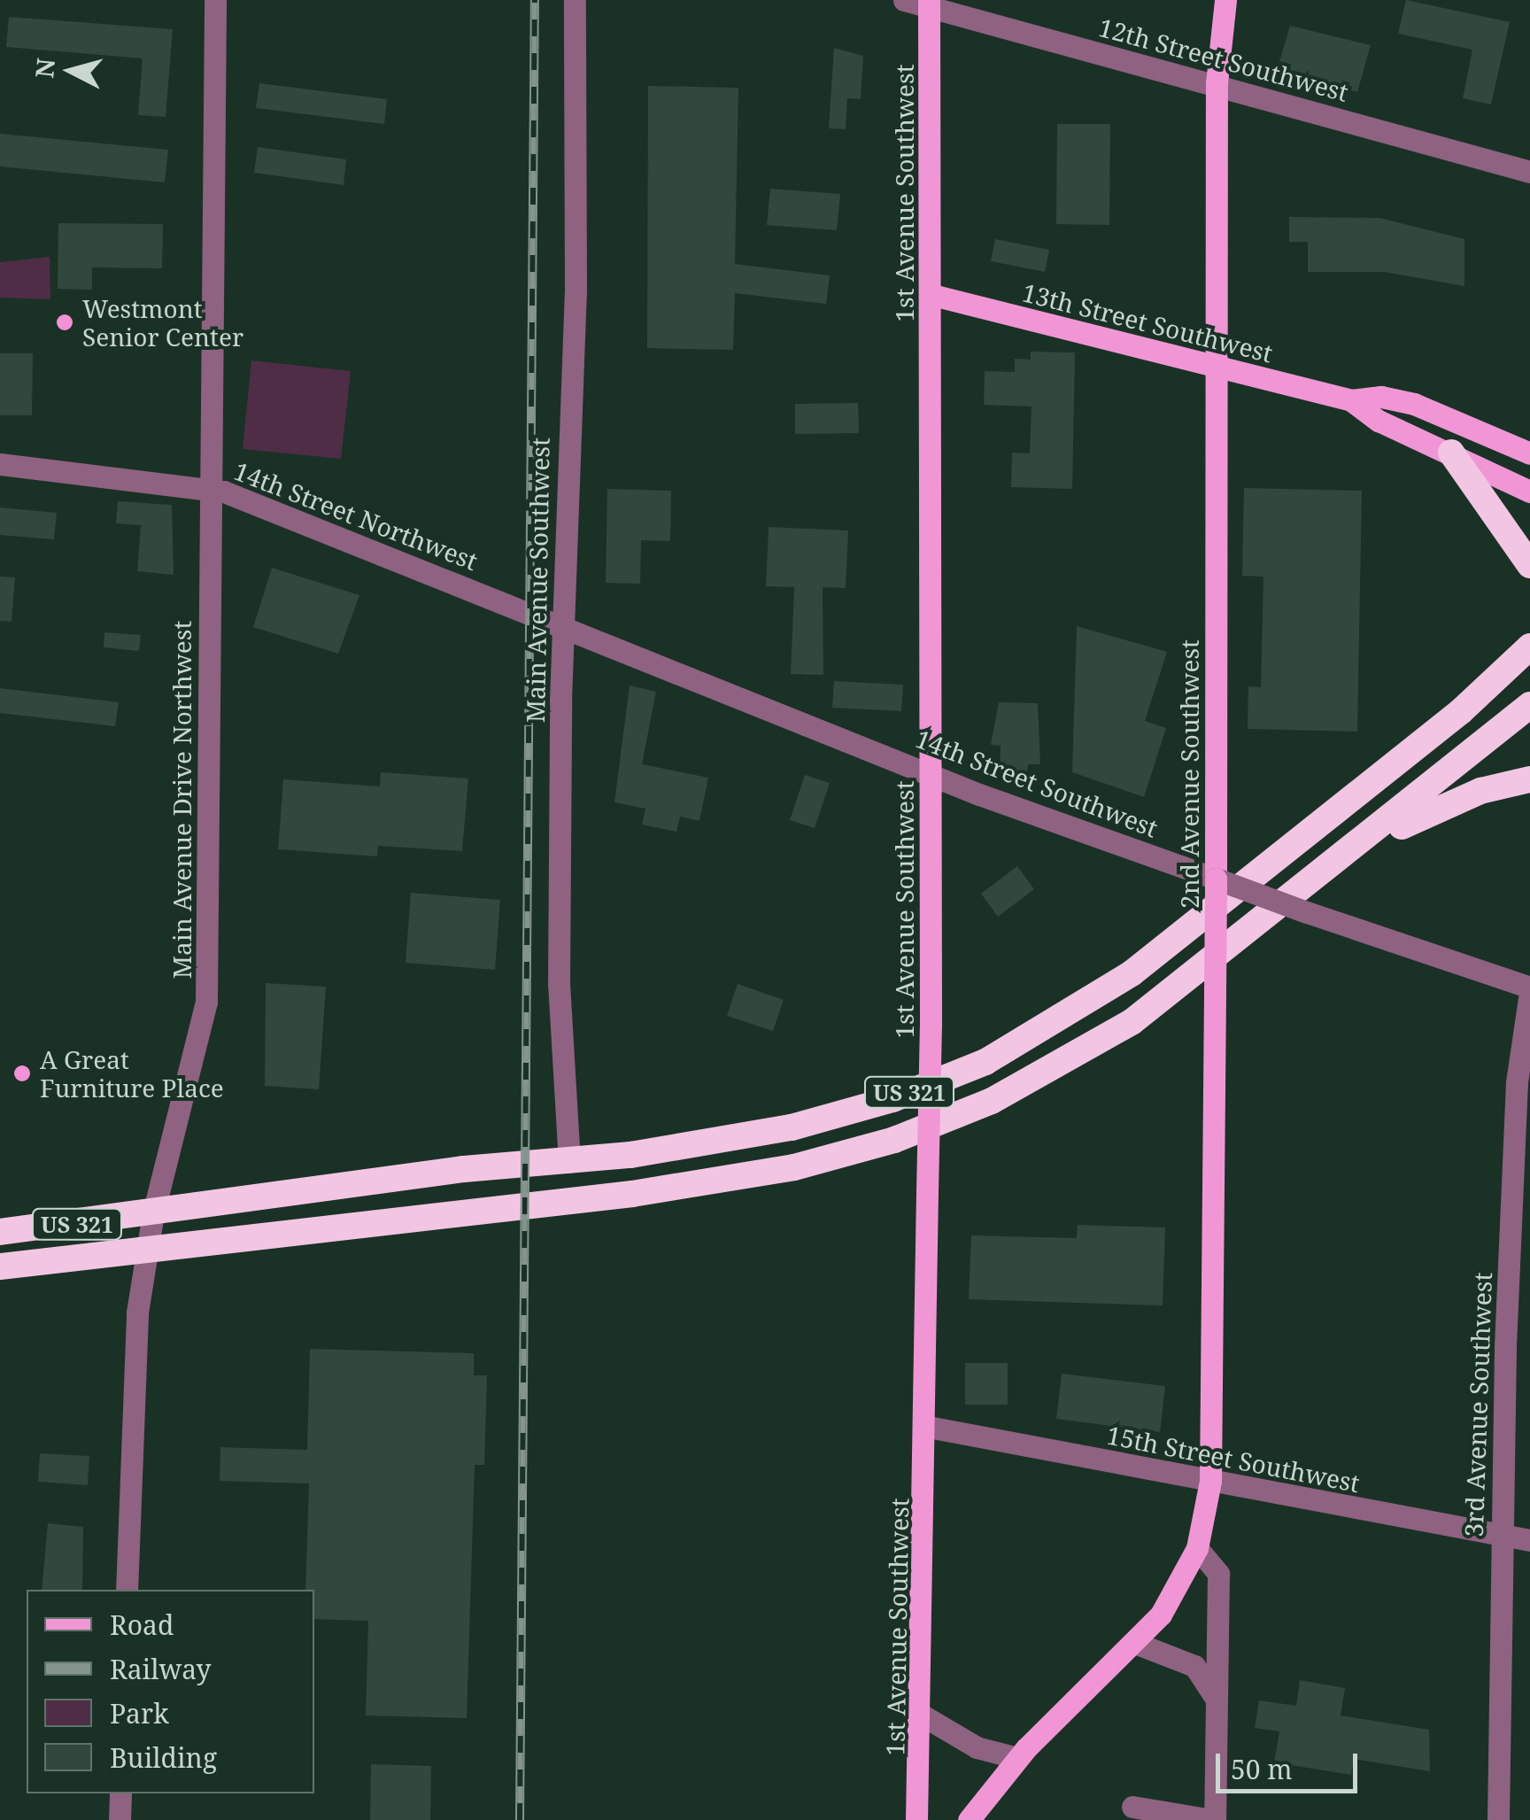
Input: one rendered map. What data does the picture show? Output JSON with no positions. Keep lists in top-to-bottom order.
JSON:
{
  "streets": {
    "highway": ["US 321"],
    "main road": ["1st Avenue Southwest", "13th Street Southwest", "2nd Avenue Southwest"],
    "street": [
      "12th Street Southwest",
      "14th Street Northwest",
      "Main Avenue Southwest",
      "14th Street Southwest",
      "Main Avenue Drive Northwest",
      "3rd Avenue Southwest",
      "15th Street Southwest"
    ]
  },
  "crossings": [
    ["12th Street Southwest", "1st Avenue Southwest"],
    ["12th Street Southwest", "2nd Avenue Southwest"],
    ["1st Avenue Southwest", "13th Street Southwest"],
    ["1st Avenue Southwest", "14th Street Southwest"],
    ["1st Avenue Southwest", "15th Street Southwest"],
    ["13th Street Southwest", "2nd Avenue Southwest"],
    ["14th Street Northwest", "14th Street Southwest"],
    ["14th Street Northwest", "Main Avenue Drive Northwest"],
    ["Main Avenue Southwest", "14th Street Southwest"],
    ["Main Avenue Southwest", "US 321"],
    ["2nd Avenue Southwest", "14th Street Southwest"],
    ["2nd Avenue Southwest", "15th Street Southwest"],
    ["14th Street Southwest", "3rd Avenue Southwest"],
    ["Main Avenue Drive Northwest", "US 321"],
    ["3rd Avenue Southwest", "15th Street Southwest"]
  ],
  "places": ["Westmont Senior Center", "A Great Furniture Place"],
  "legend": [
    "Road",
    "Railway",
    "Park",
    "Building"
  ],
  "scale_bar": "50 m",
  "north": "left"
}
